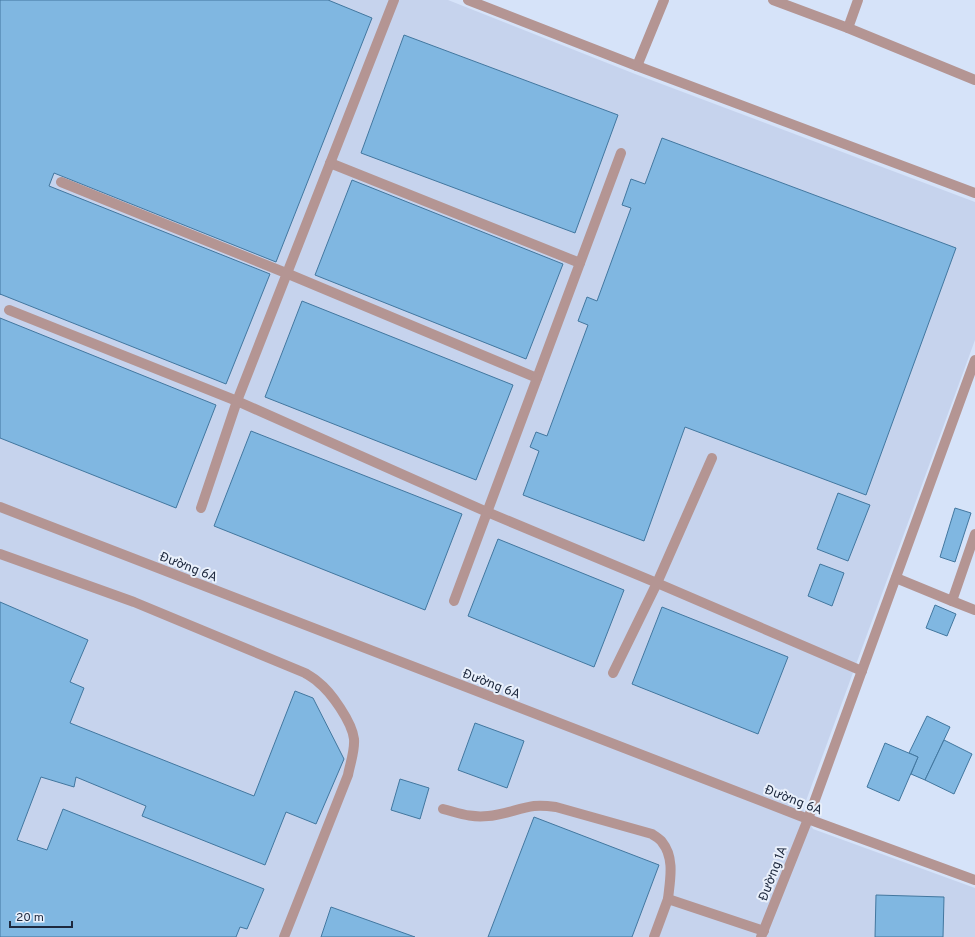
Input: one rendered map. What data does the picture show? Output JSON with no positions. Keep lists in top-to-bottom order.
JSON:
{
  "streets": {
    "street": ["Đường 6A", "Đường 1A"]
  },
  "crossings": [
    ["Đường 6A", "Đường 1A"]
  ],
  "scale_bar": "20 m"
}
